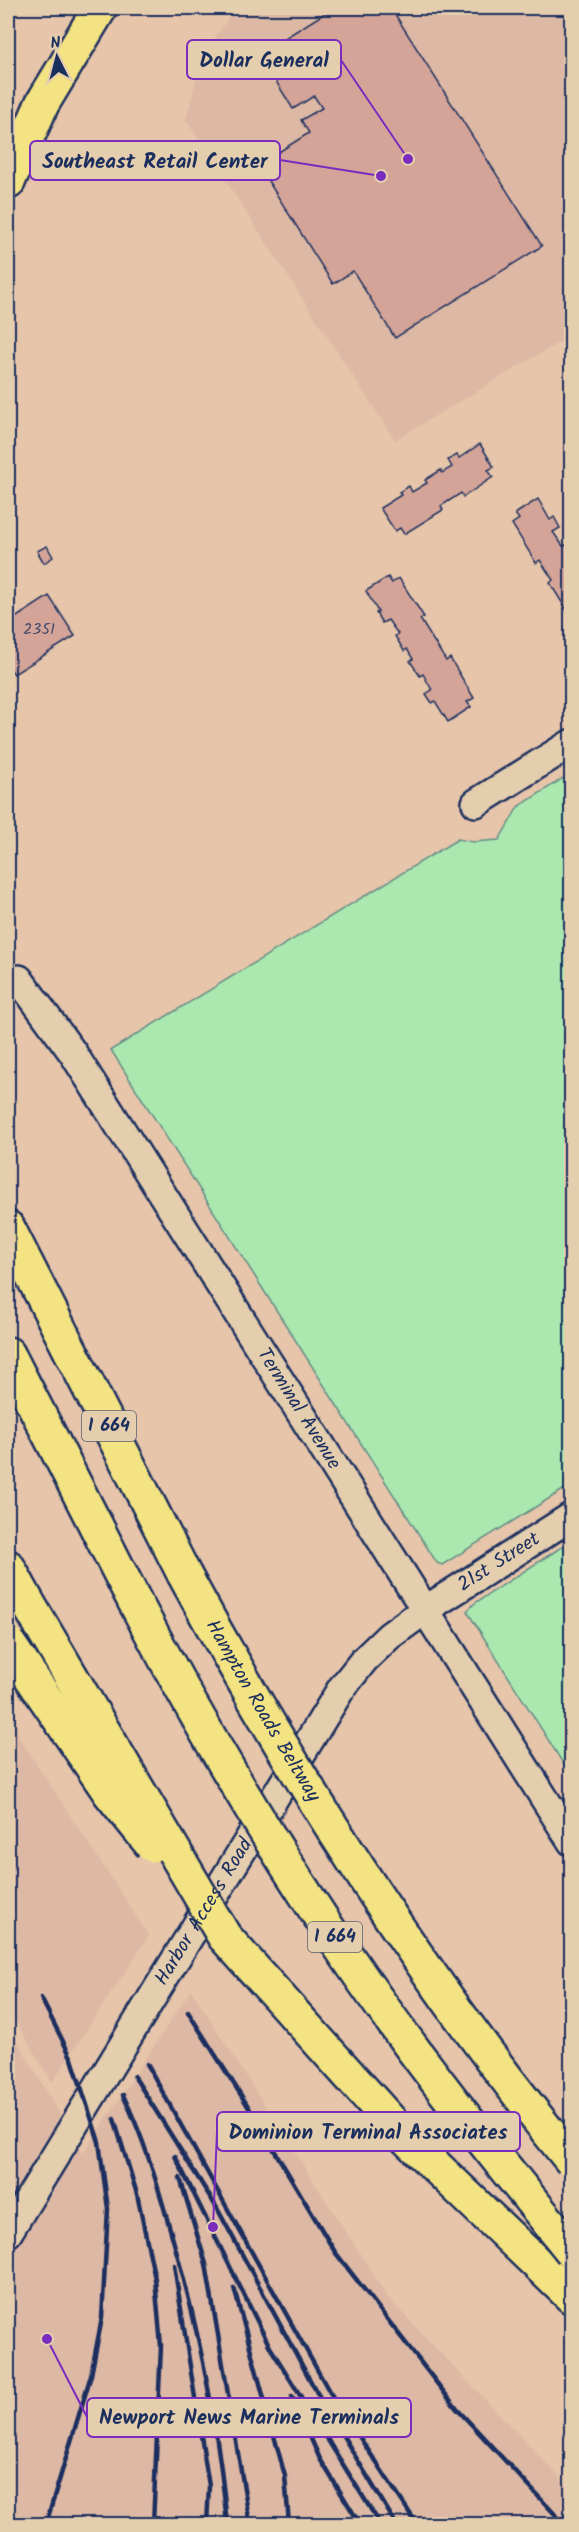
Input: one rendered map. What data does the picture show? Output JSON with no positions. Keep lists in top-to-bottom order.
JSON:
{
  "streets": {
    "main road": ["I 664", "Hampton Roads Beltway"],
    "street": ["Terminal Avenue", "21st Street", "Harbor Access Road"]
  },
  "crossings": [
    ["Terminal Avenue", "21st Street"],
    ["Terminal Avenue", "Harbor Access Road"],
    ["21st Street", "Harbor Access Road"]
  ],
  "places": [
    "Dollar General",
    "Southeast Retail Center",
    "Dominion Terminal Associates",
    "Newport News Marine Terminals"
  ],
  "house_numbers": ["2351"],
  "north": "top"
}
